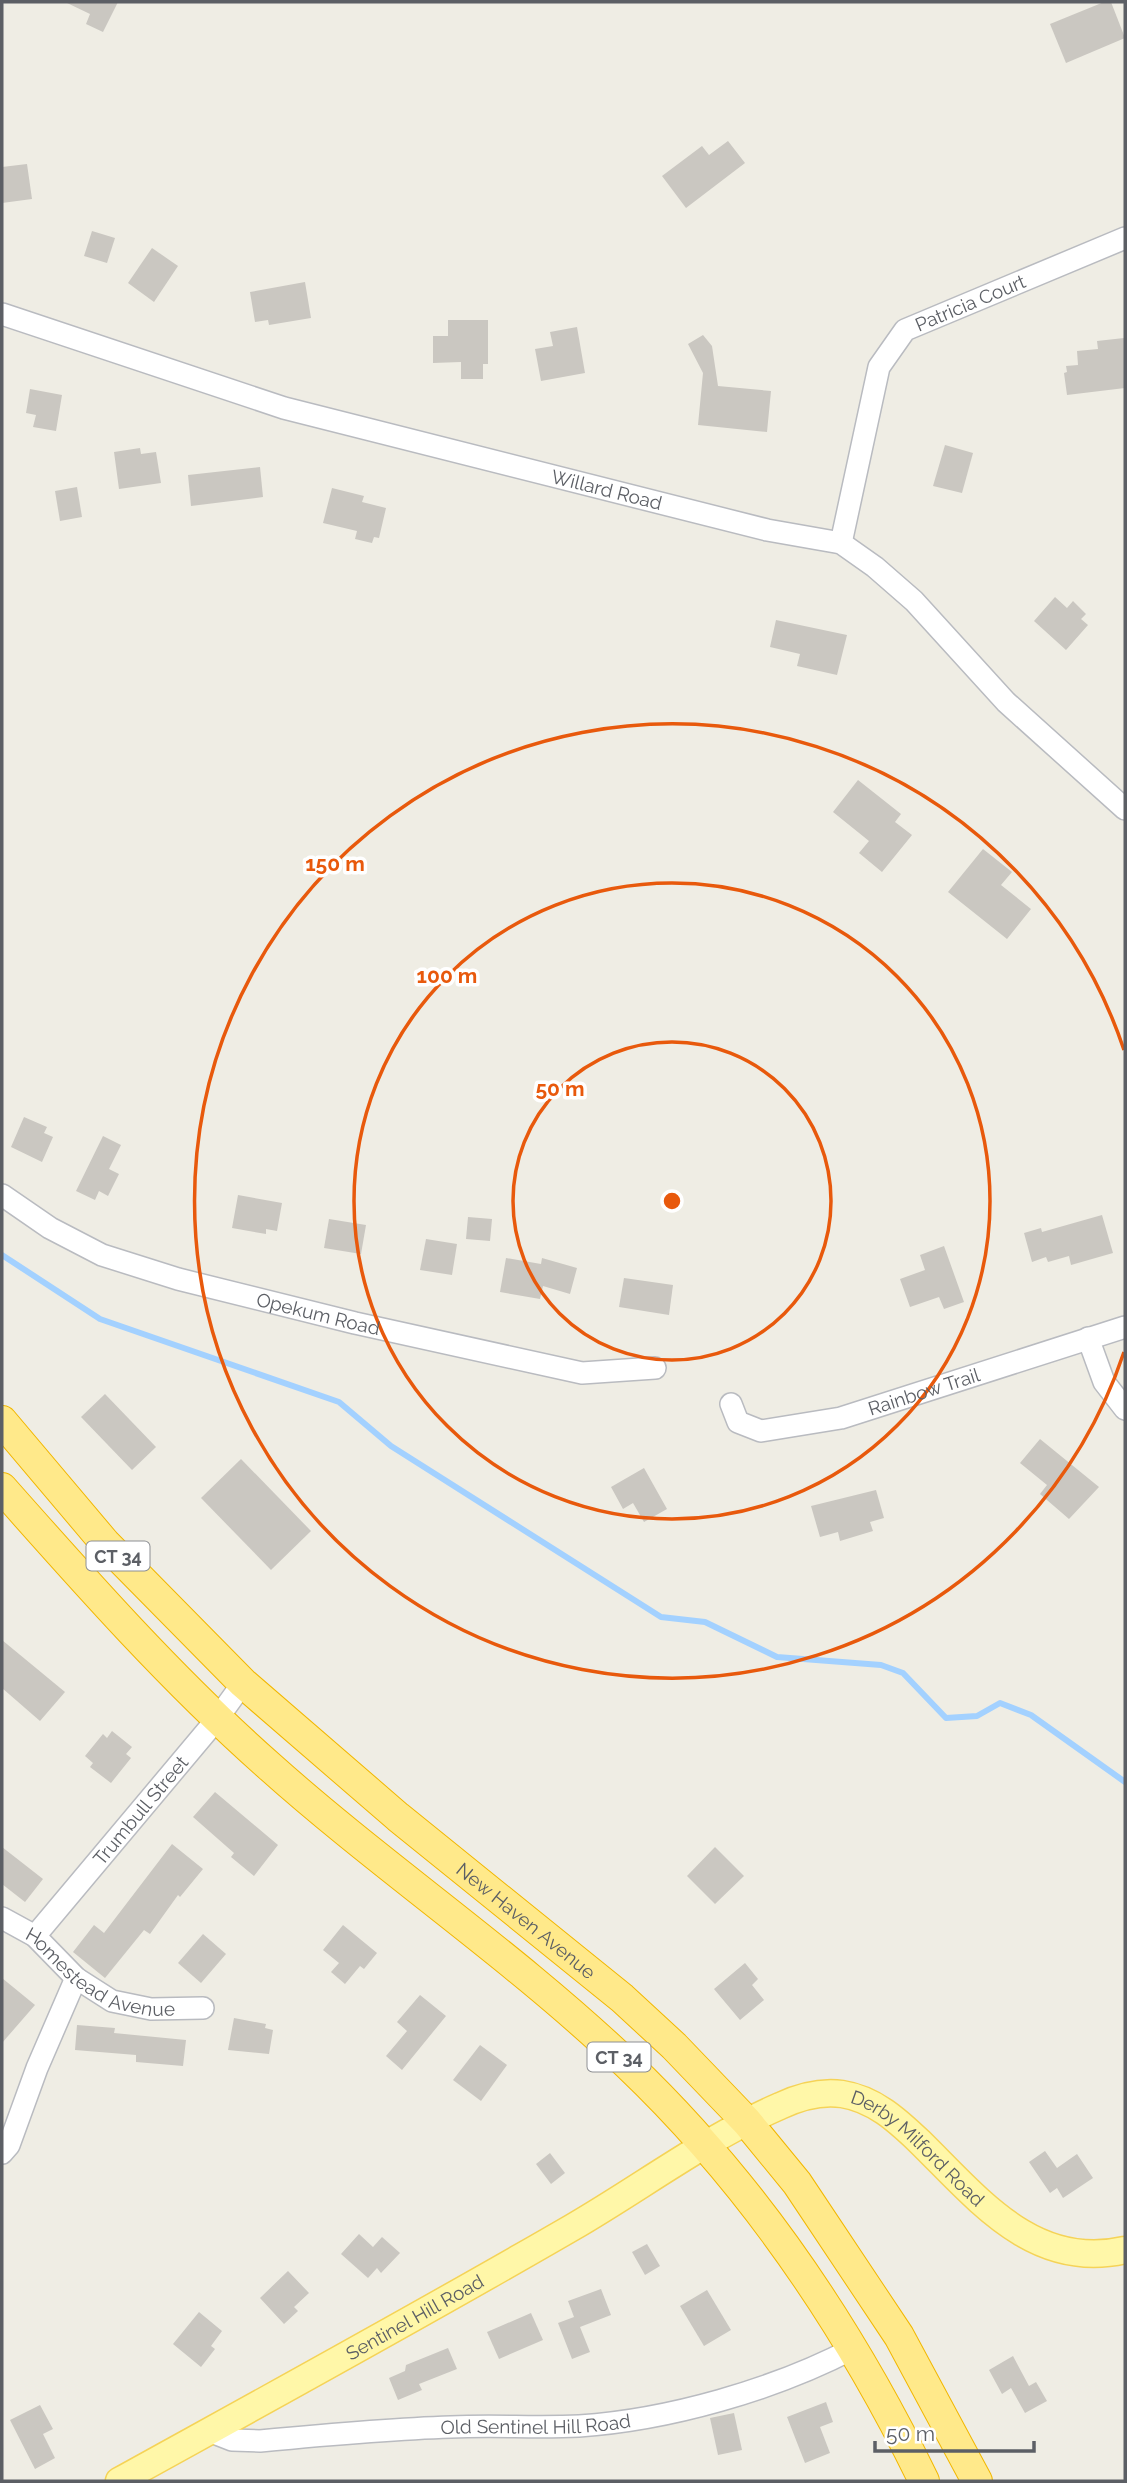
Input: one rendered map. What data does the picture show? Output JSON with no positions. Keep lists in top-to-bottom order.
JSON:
{
  "streets": {
    "highway": ["CT 34", "New Haven Avenue"],
    "main road": ["Derby Milford Road", "Sentinel Hill Road"],
    "street": [
      "Patricia Court",
      "Willard Road",
      "Opekum Road",
      "Rainbow Trail",
      "Trumbull Street",
      "Homestead Avenue",
      "Old Sentinel Hill Road"
    ]
  },
  "crossings": [
    ["Patricia Court", "Willard Road"],
    ["CT 34", "Trumbull Street"],
    ["CT 34", "Derby Milford Road"],
    ["CT 34", "Sentinel Hill Road"],
    ["CT 34", "Old Sentinel Hill Road"],
    ["Trumbull Street", "New Haven Avenue"],
    ["Trumbull Street", "Homestead Avenue"],
    ["New Haven Avenue", "Derby Milford Road"],
    ["Derby Milford Road", "Sentinel Hill Road"],
    ["Sentinel Hill Road", "Old Sentinel Hill Road"]
  ],
  "scale_bar": "50 m",
  "rings": ["150 m", "100 m", "50 m"]
}
